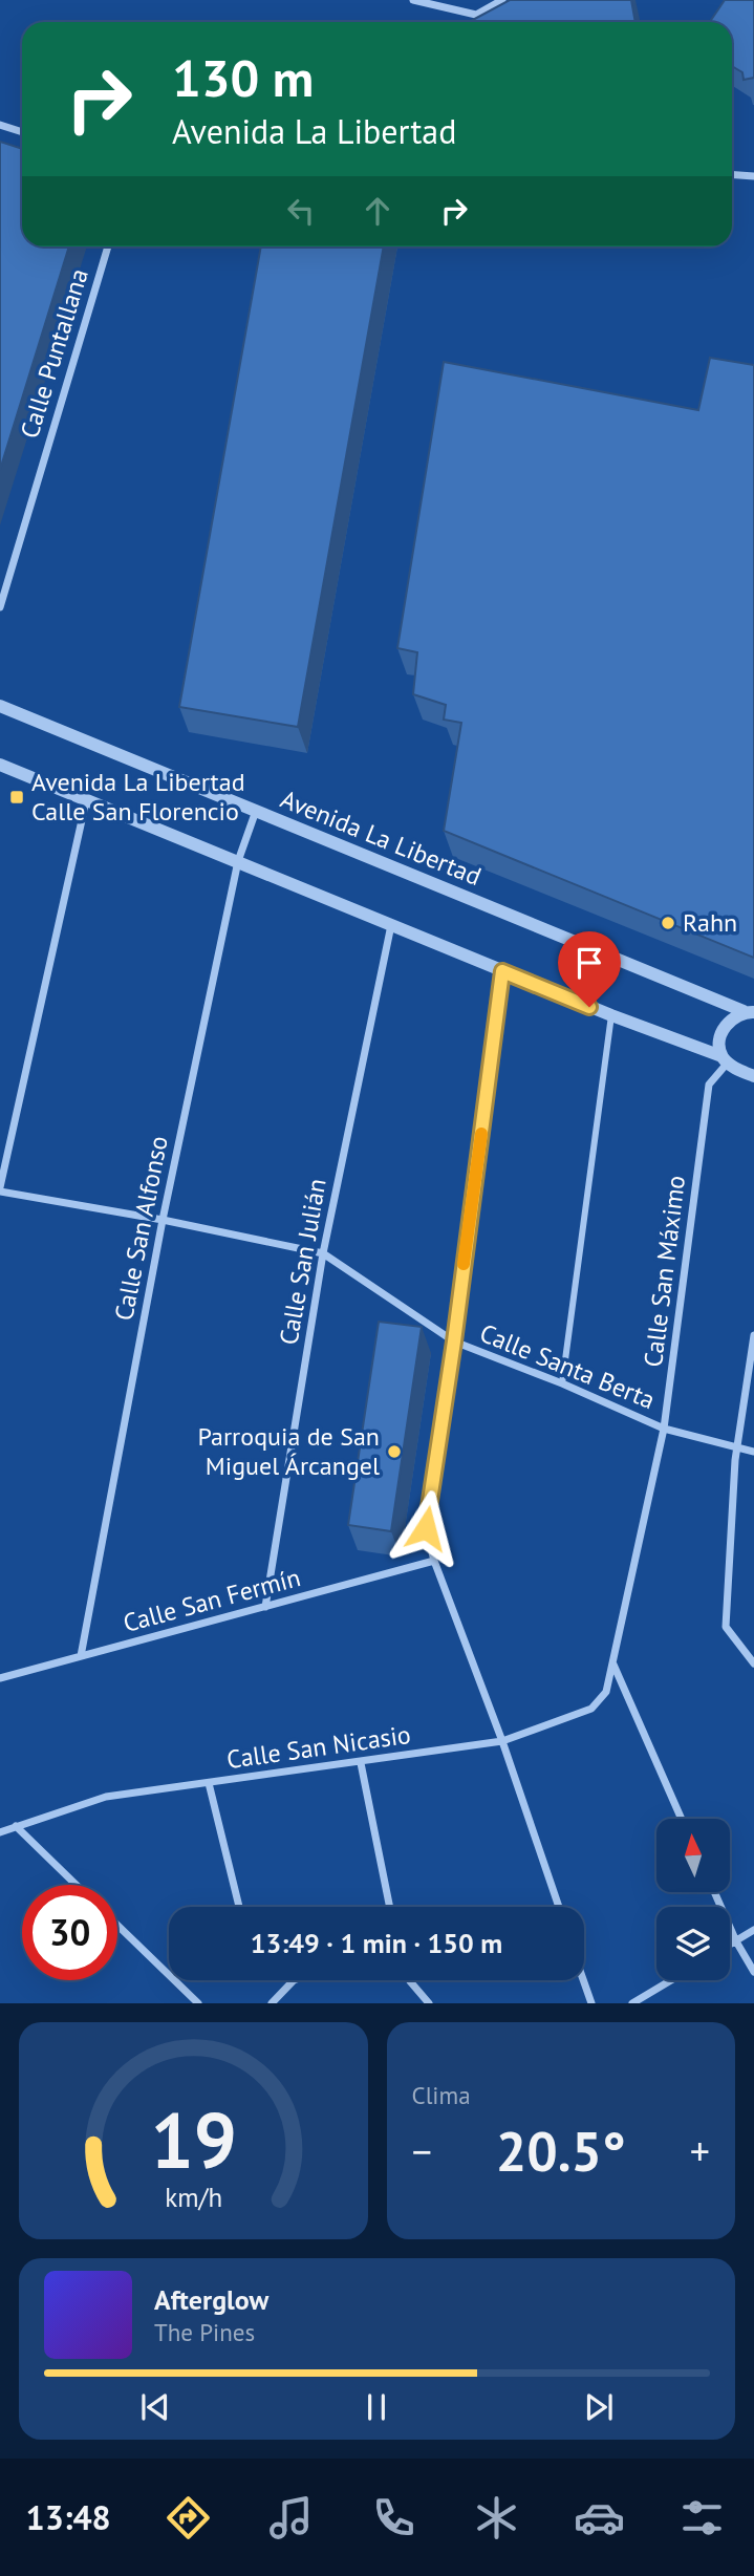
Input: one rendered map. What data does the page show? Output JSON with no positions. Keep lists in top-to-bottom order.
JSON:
{
  "streets": {
    "street": [
      "Calle Puntallana",
      "Avenida La Libertad",
      "Calle San Alfonso",
      "Calle San Julián",
      "Calle San Máximo",
      "Calle Santa Berta",
      "Calle San Fermín",
      "Calle San Nicasio"
    ]
  },
  "crossings": [
    ["Avenida La Libertad", "Calle San Alfonso"],
    ["Calle San Alfonso", "Calle Santa Berta"],
    ["Calle San Alfonso", "Calle San Fermín"],
    ["Calle San Julián", "Calle Santa Berta"],
    ["Calle San Julián", "Calle San Fermín"],
    ["Calle San Máximo", "Calle Santa Berta"],
    ["Calle San Máximo", "Calle San Nicasio"]
  ],
  "places": {
    "transit": ["Avenida La Libertad Calle San Florencio"],
    "other": ["Rahn", "Parroquia de San Miguel Árcangel"]
  },
  "north": "top",
  "page": {
    "turn": ["130 m", "Avenida La Libertad"],
    "limit": "30",
    "trip": "13:49 · 1 min · 150 m",
    "tile": "Clima",
    "heat": ["−", "20.5°", "+"],
    "song": ["Afterglow", "The Pines"],
    "tabs": "13:48",
    "gauge": ["19", "km/h"]
  }
}
